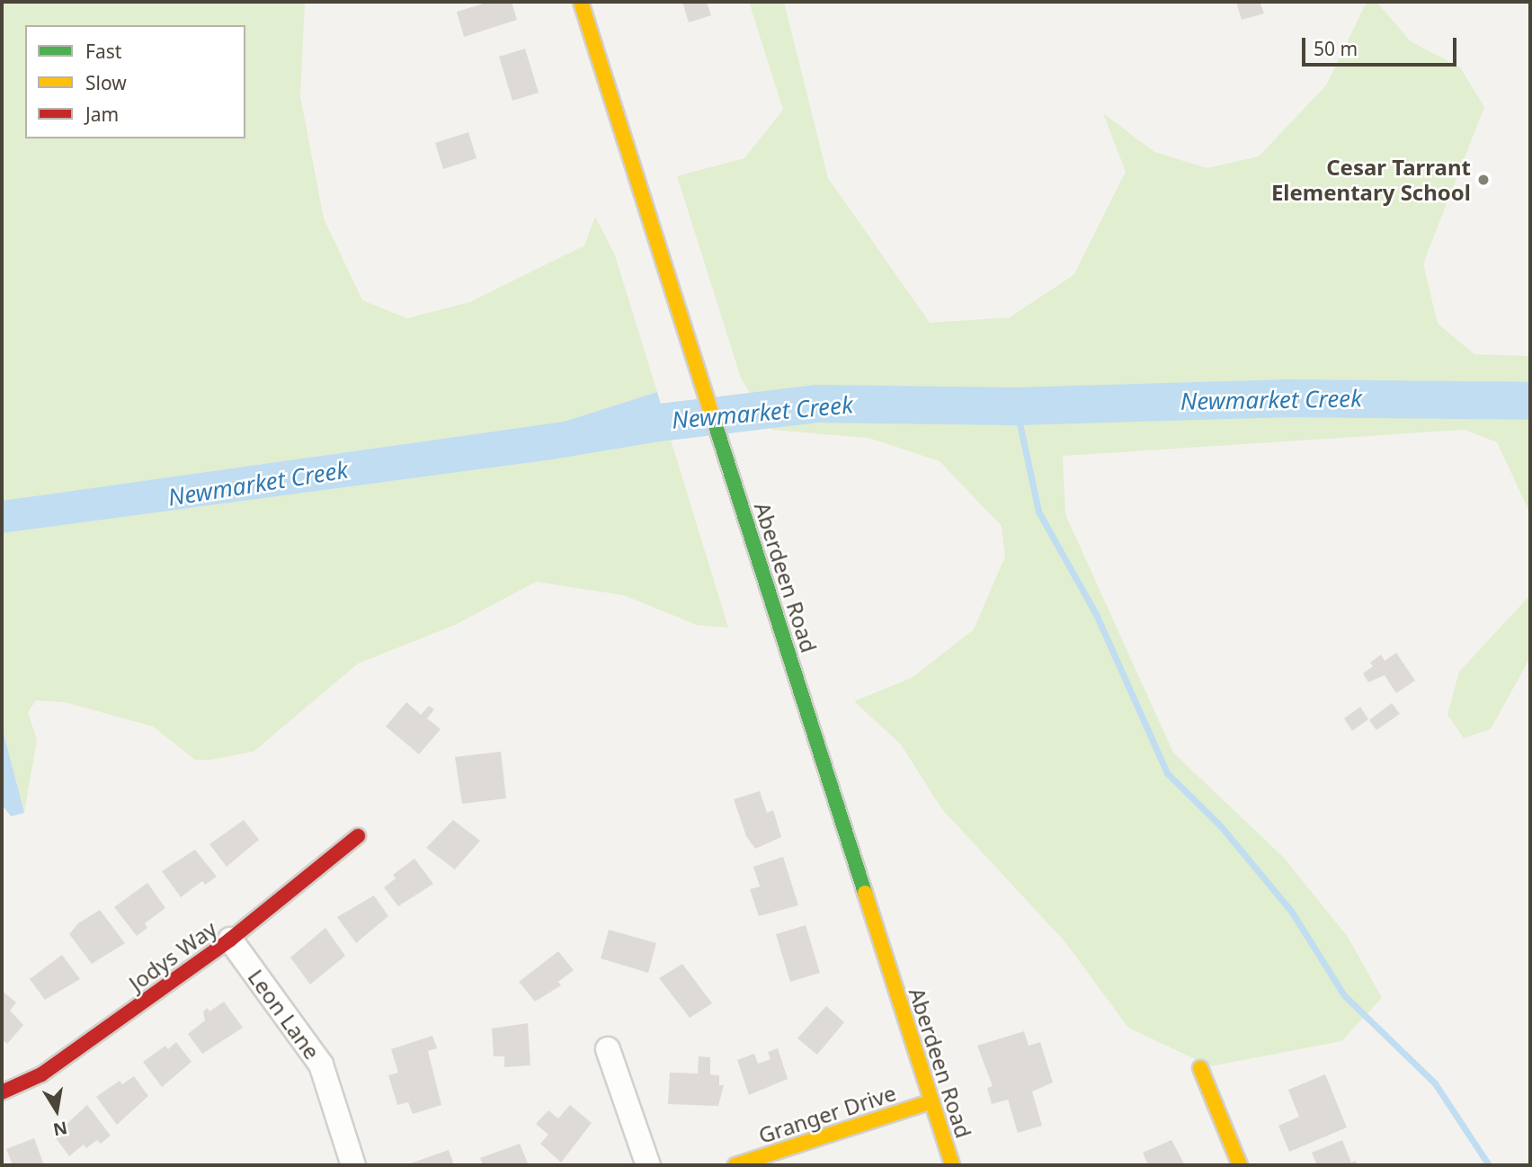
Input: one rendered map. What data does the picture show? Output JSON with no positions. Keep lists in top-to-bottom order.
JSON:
{
  "streets": {
    "main road": ["Aberdeen Road", "Jodys Way", "Granger Drive"],
    "street": ["Leon Lane"]
  },
  "crossings": [
    ["Aberdeen Road", "Granger Drive"],
    ["Jodys Way", "Leon Lane"]
  ],
  "water": ["Newmarket Creek"],
  "places": ["Cesar Tarrant Elementary School"],
  "legend": ["Fast", "Slow", "Jam"],
  "scale_bar": "50 m",
  "north": "bottom"
}
